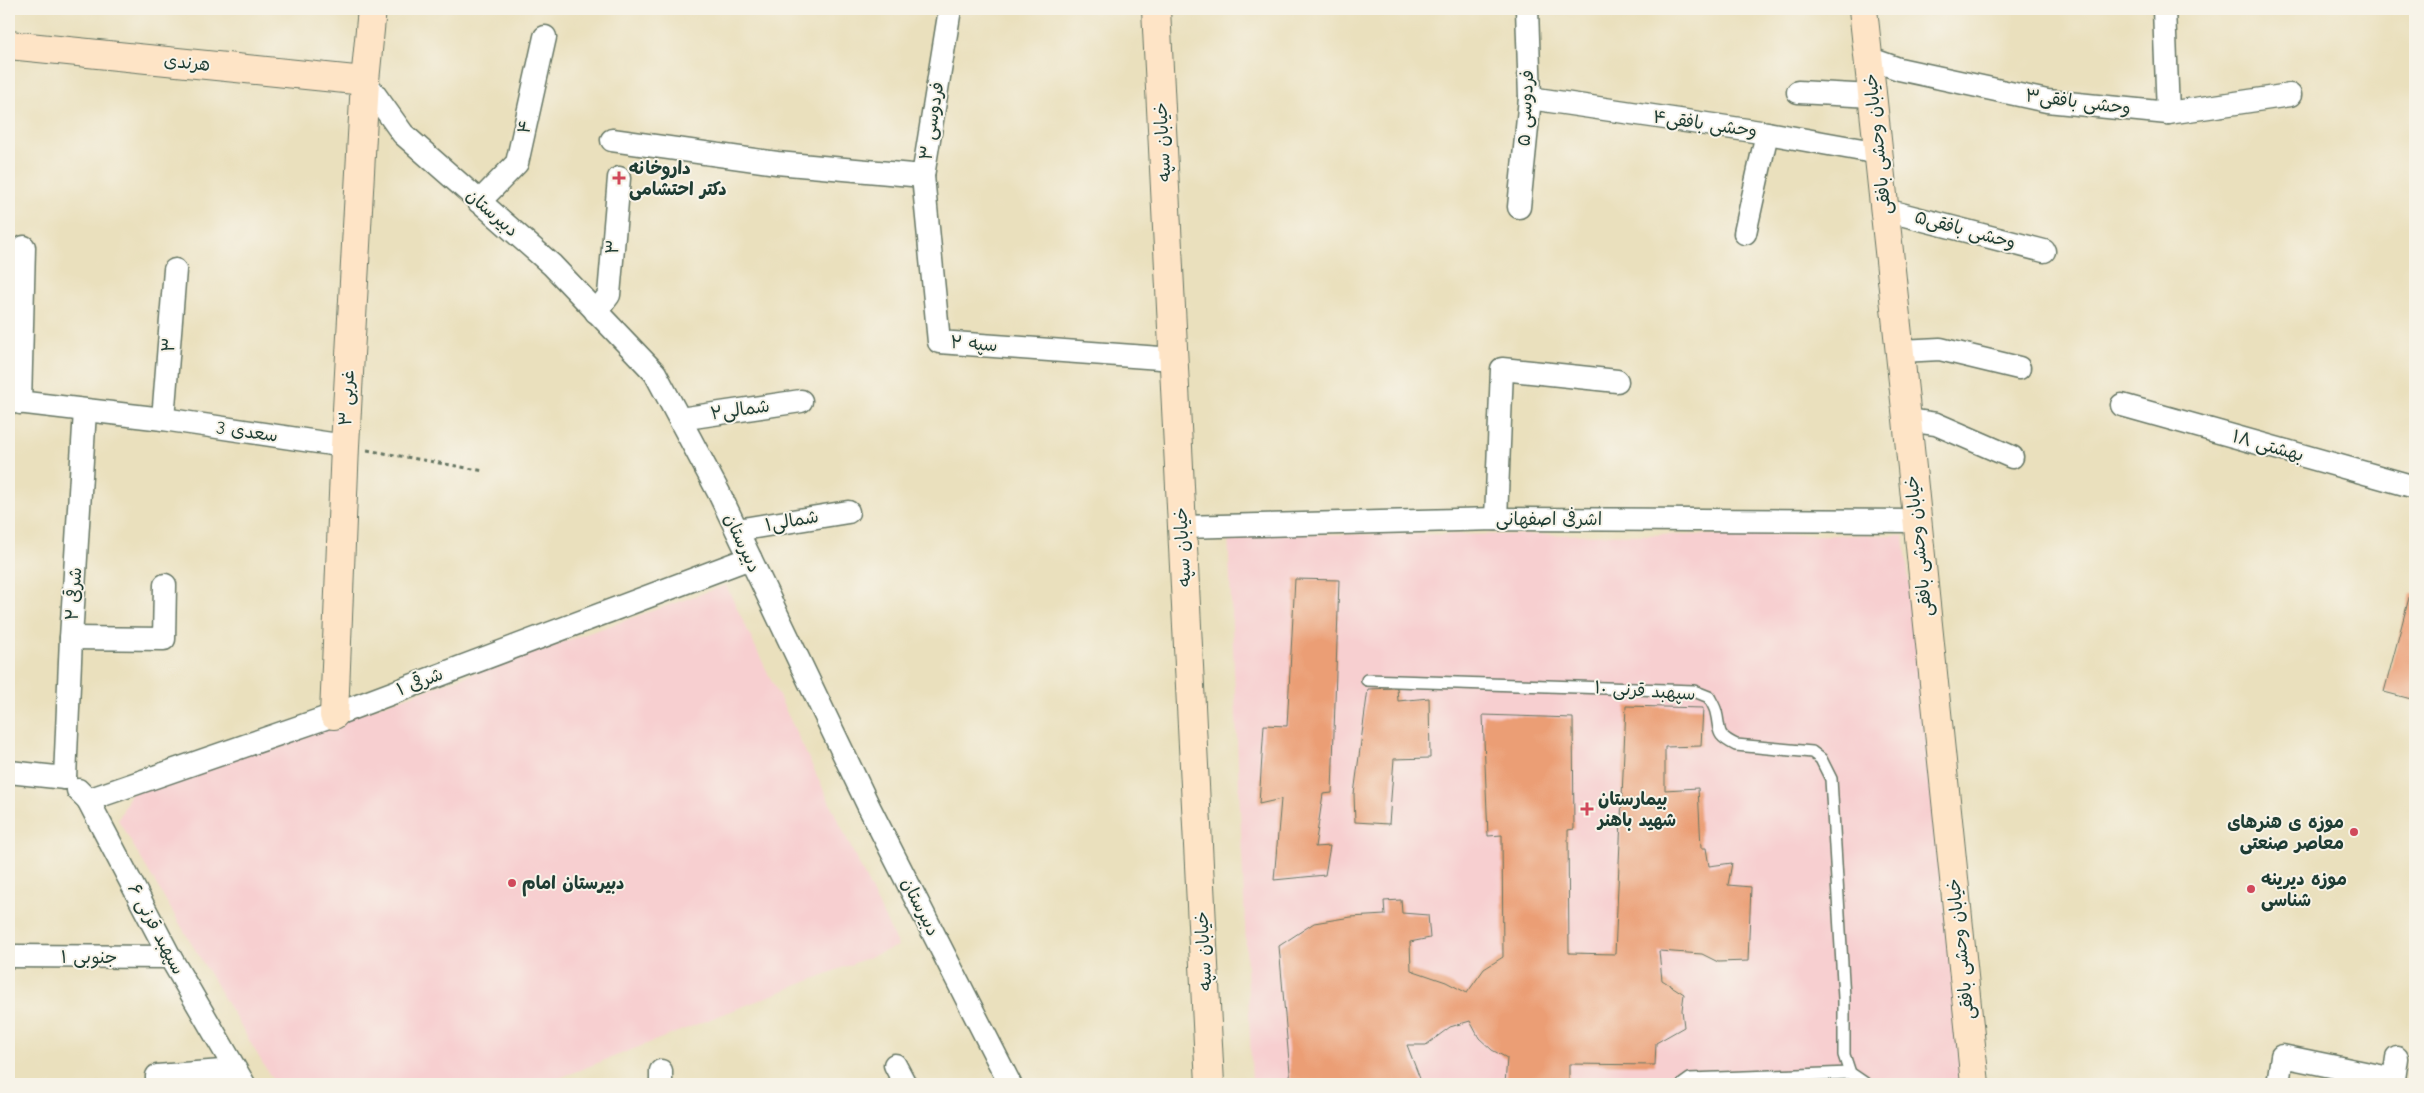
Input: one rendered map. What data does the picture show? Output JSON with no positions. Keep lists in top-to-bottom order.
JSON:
{
  "streets": {
    "street": [
      "هرندی",
      "وحشی بافقی۳",
      "فردوسی ۵",
      "فردوسی ۳",
      "وحشی بافقی۴",
      "۴",
      "خیابان سپه",
      "خیابان وحشی بافقی",
      "دبیرستان",
      "وحشی بافقی۵",
      "۳",
      "سپه ۲",
      "۳ غربی",
      "شمالی۲",
      "سعدی 3",
      "بهشتی ۱۸",
      "اشرفی اصفهانی",
      "شمالی۱",
      "شرقی ۲",
      "شرقی ۱",
      "سپهبد قرنی ۶",
      "۱ جنوبی"
    ],
    "lane": ["سپهبد قرنی ۱۰"]
  },
  "crossings": [
    ["هرندی", "دبیرستان"],
    ["هرندی", "۳ غربی"],
    ["وحشی بافقی۳", "خیابان وحشی بافقی"],
    ["فردوسی ۵", "وحشی بافقی۴"],
    ["فردوسی ۳", "سپه ۲"],
    ["وحشی بافقی۴", "خیابان وحشی بافقی"],
    ["۴", "دبیرستان"],
    ["خیابان سپه", "سپه ۲"],
    ["خیابان سپه", "اشرفی اصفهانی"],
    ["خیابان وحشی بافقی", "وحشی بافقی۵"],
    ["خیابان وحشی بافقی", "اشرفی اصفهانی"],
    ["دبیرستان", "۳"],
    ["دبیرستان", "۳ غربی"],
    ["دبیرستان", "شمالی۲"],
    ["دبیرستان", "شمالی۱"],
    ["دبیرستان", "شرقی ۱"],
    ["۳", "سعدی 3"],
    ["۳ غربی", "سعدی 3"],
    ["۳ غربی", "شرقی ۱"],
    ["سعدی 3", "شرقی ۲"],
    ["شرقی ۲", "سپهبد قرنی ۶"],
    ["شرقی ۱", "سپهبد قرنی ۶"],
    ["سپهبد قرنی ۶", "۱ جنوبی"]
  ],
  "places": {
    "health": ["داروخانه دکتر احتشامی", "بیمارستان شهید باهنر"],
    "other": ["موزه ی هنرهای معاصر صنعتی", "دبیرستان امام", "موزه دیرینه شناسی"]
  }
}
